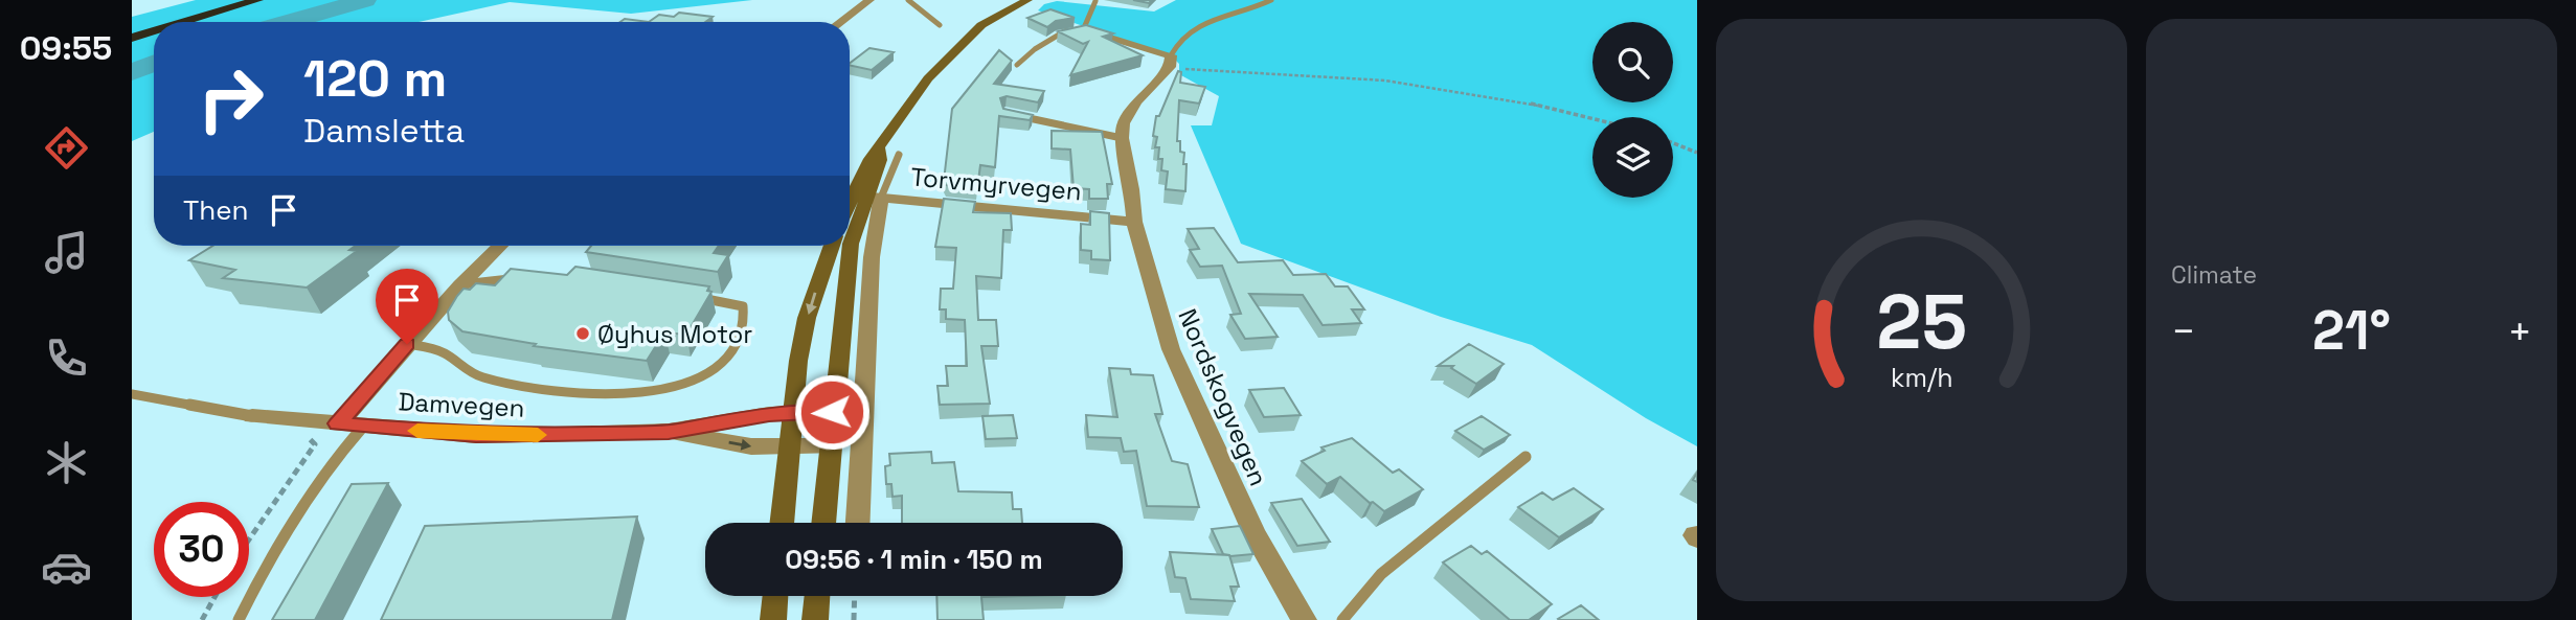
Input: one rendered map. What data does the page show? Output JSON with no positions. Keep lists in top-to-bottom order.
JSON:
{
  "streets": {
    "street": ["Torvmyrvegen", "Nordskogvegen", "Damvegen"]
  },
  "crossings": [
    ["Torvmyrvegen", "Nordskogvegen"]
  ],
  "places": ["Øyhus Motor"],
  "page": {
    "tabs": "09:55",
    "tile": "Climate",
    "turn": ["120 m", "Damsletta"],
    "then": "Then",
    "heat": ["−", "21°", "+"],
    "limit": "30",
    "trip": "09:56 · 1 min · 150 m",
    "gauge": ["25", "km/h"]
  }
}
